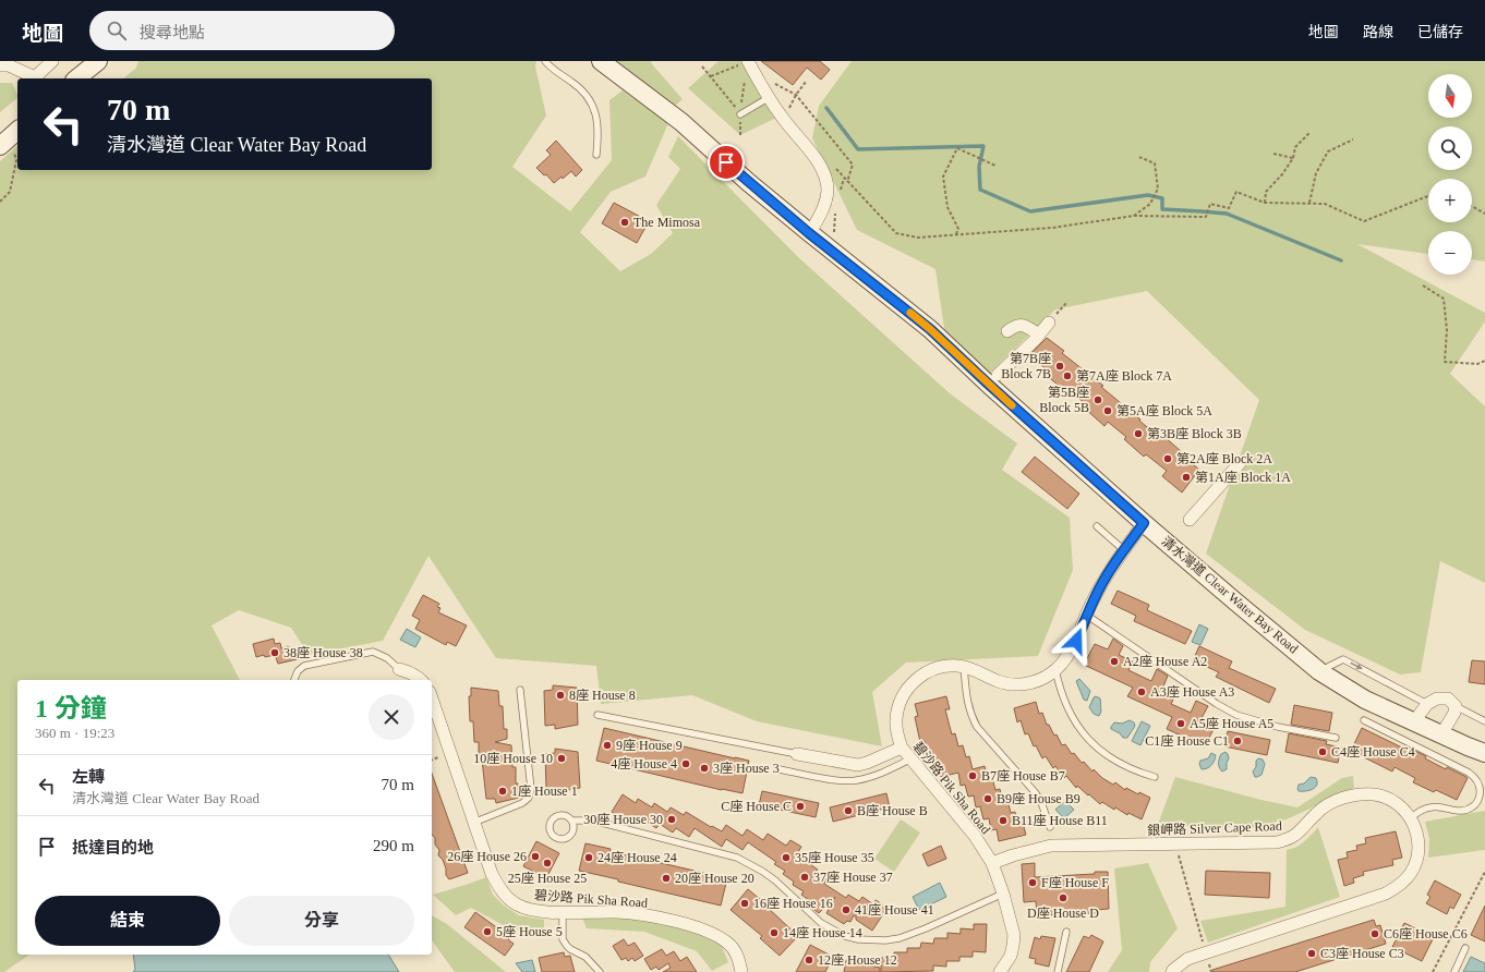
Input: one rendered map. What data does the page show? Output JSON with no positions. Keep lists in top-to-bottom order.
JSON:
{
  "streets": {
    "main road": ["清水灣道 Clear Water Bay Road"],
    "street": ["碧沙路 Pik Sha Road", "銀岬路 Silver Cape Road"]
  },
  "crossings": [
    ["清水灣道 Clear Water Bay Road", "碧沙路 Pik Sha Road"],
    ["碧沙路 Pik Sha Road", "銀岬路 Silver Cape Road"]
  ],
  "places": [
    "The Mimosa",
    "第7B座 Block 7B",
    "第7A座 Block 7A",
    "第5B座 Block 5B",
    "第5A座 Block 5A",
    "第3B座 Block 3B",
    "第2A座 Block 2A",
    "第1A座 Block 1A",
    "38座 House 38",
    "A2座 House A2",
    "A3座 House A3",
    "8座 House 8",
    "A5座 House A5",
    "C1座 House C1",
    "9座 House 9",
    "C4座 House C4",
    "10座 House 10",
    "4座 House 4",
    "3座 House 3",
    "B7座 House B7",
    "1座 House 1",
    "B9座 House B9",
    "C座 House C",
    "B座 House B",
    "30座 House 30",
    "B11座 House B11",
    "26座 House 26",
    "24座 House 24",
    "35座 House 35",
    "25座 House 25",
    "37座 House 37",
    "20座 House 20",
    "F座 House F",
    "D座 House D",
    "16座 House 16",
    "41座 House 41",
    "5座 House 5",
    "14座 House 14",
    "C6座 House C6",
    "C3座 House C3",
    "12座 House 12"
  ],
  "north": "bottom",
  "page": {
    "header": "地圖",
    "search": "搜尋地點",
    "nav": ["地圖", "路線", "已儲存"],
    "map_buttons": ["+", "−"],
    "turn": ["70 m", "清水灣道 Clear Water Bay Road"],
    "heading": ["1 分鐘", "360 m · 19:23"],
    "list": [
      {
        "name": "左轉",
        "note": "清水灣道 Clear Water Bay Road",
        "value": "70 m"
      },
      {
        "name": "抵達目的地",
        "value": "290 m"
      }
    ],
    "buttons": ["結束", "分享"]
  }
}
